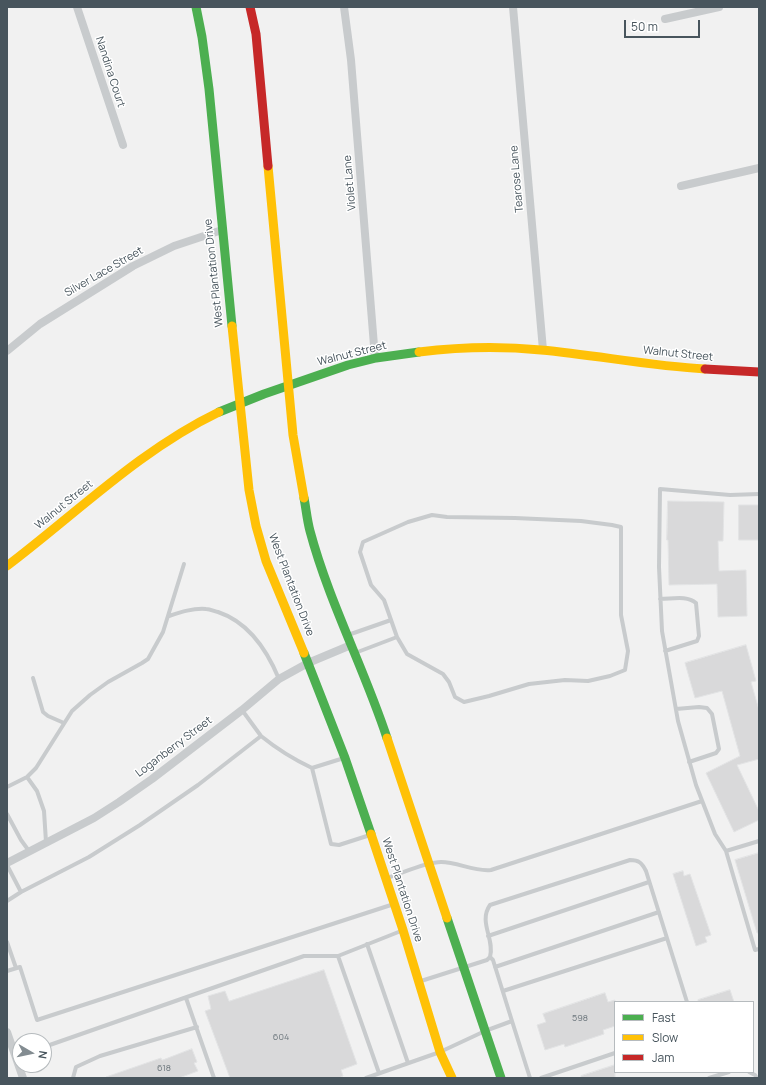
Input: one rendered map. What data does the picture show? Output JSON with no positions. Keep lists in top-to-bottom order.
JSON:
{
  "streets": {
    "main road": ["West Plantation Drive", "Walnut Street"],
    "street": [
      "Nandina Court",
      "Tearose Lane",
      "Violet Lane",
      "Silver Lace Street",
      "Loganberry Street"
    ]
  },
  "crossings": [
    ["Tearose Lane", "Walnut Street"],
    ["Violet Lane", "Walnut Street"],
    ["Silver Lace Street", "West Plantation Drive"],
    ["West Plantation Drive", "Walnut Street"],
    ["West Plantation Drive", "Loganberry Street"]
  ],
  "house_numbers": ["598", "604", "618"],
  "legend": ["Fast", "Slow", "Jam"],
  "scale_bar": "50 m",
  "north": "right"
}
